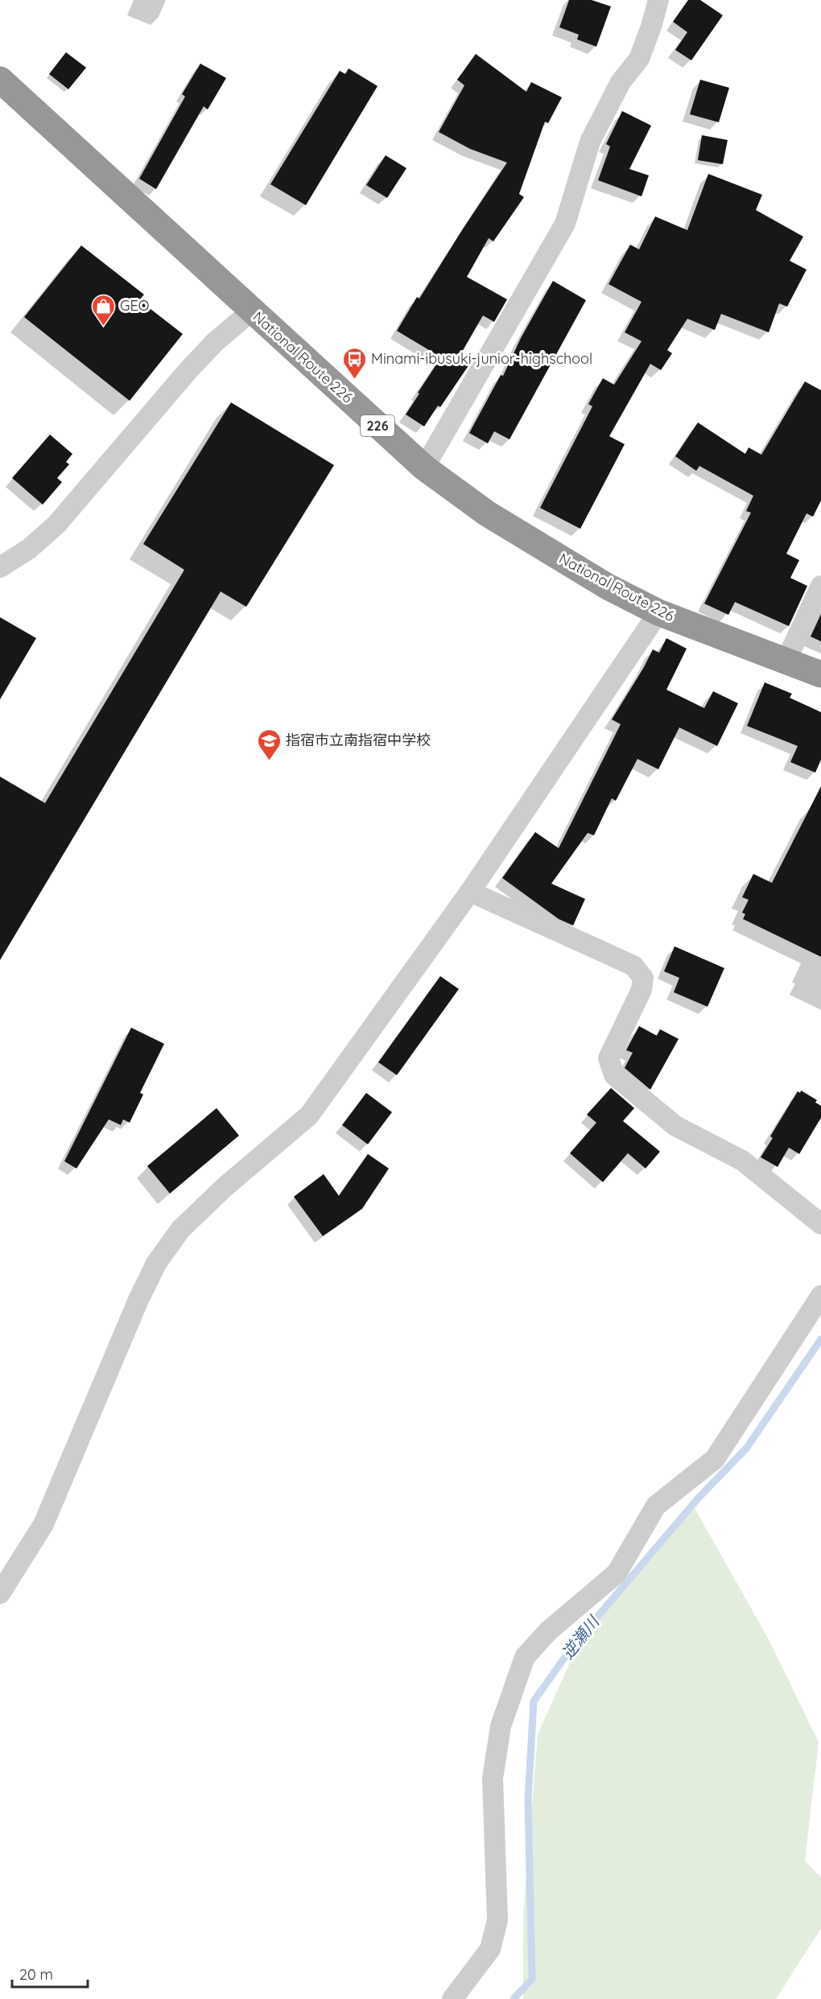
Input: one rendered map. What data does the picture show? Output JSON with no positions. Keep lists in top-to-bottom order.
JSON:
{
  "streets": {
    "highway": ["National Route 226", "226"]
  },
  "water": ["逆瀬川"],
  "places": {
    "shop": ["GEO"],
    "bus stop": ["Minami-ibusuki-junior-highschool"],
    "school or university": ["指宿市立南指宿中学校"]
  },
  "scale_bar": "20 m"
}
